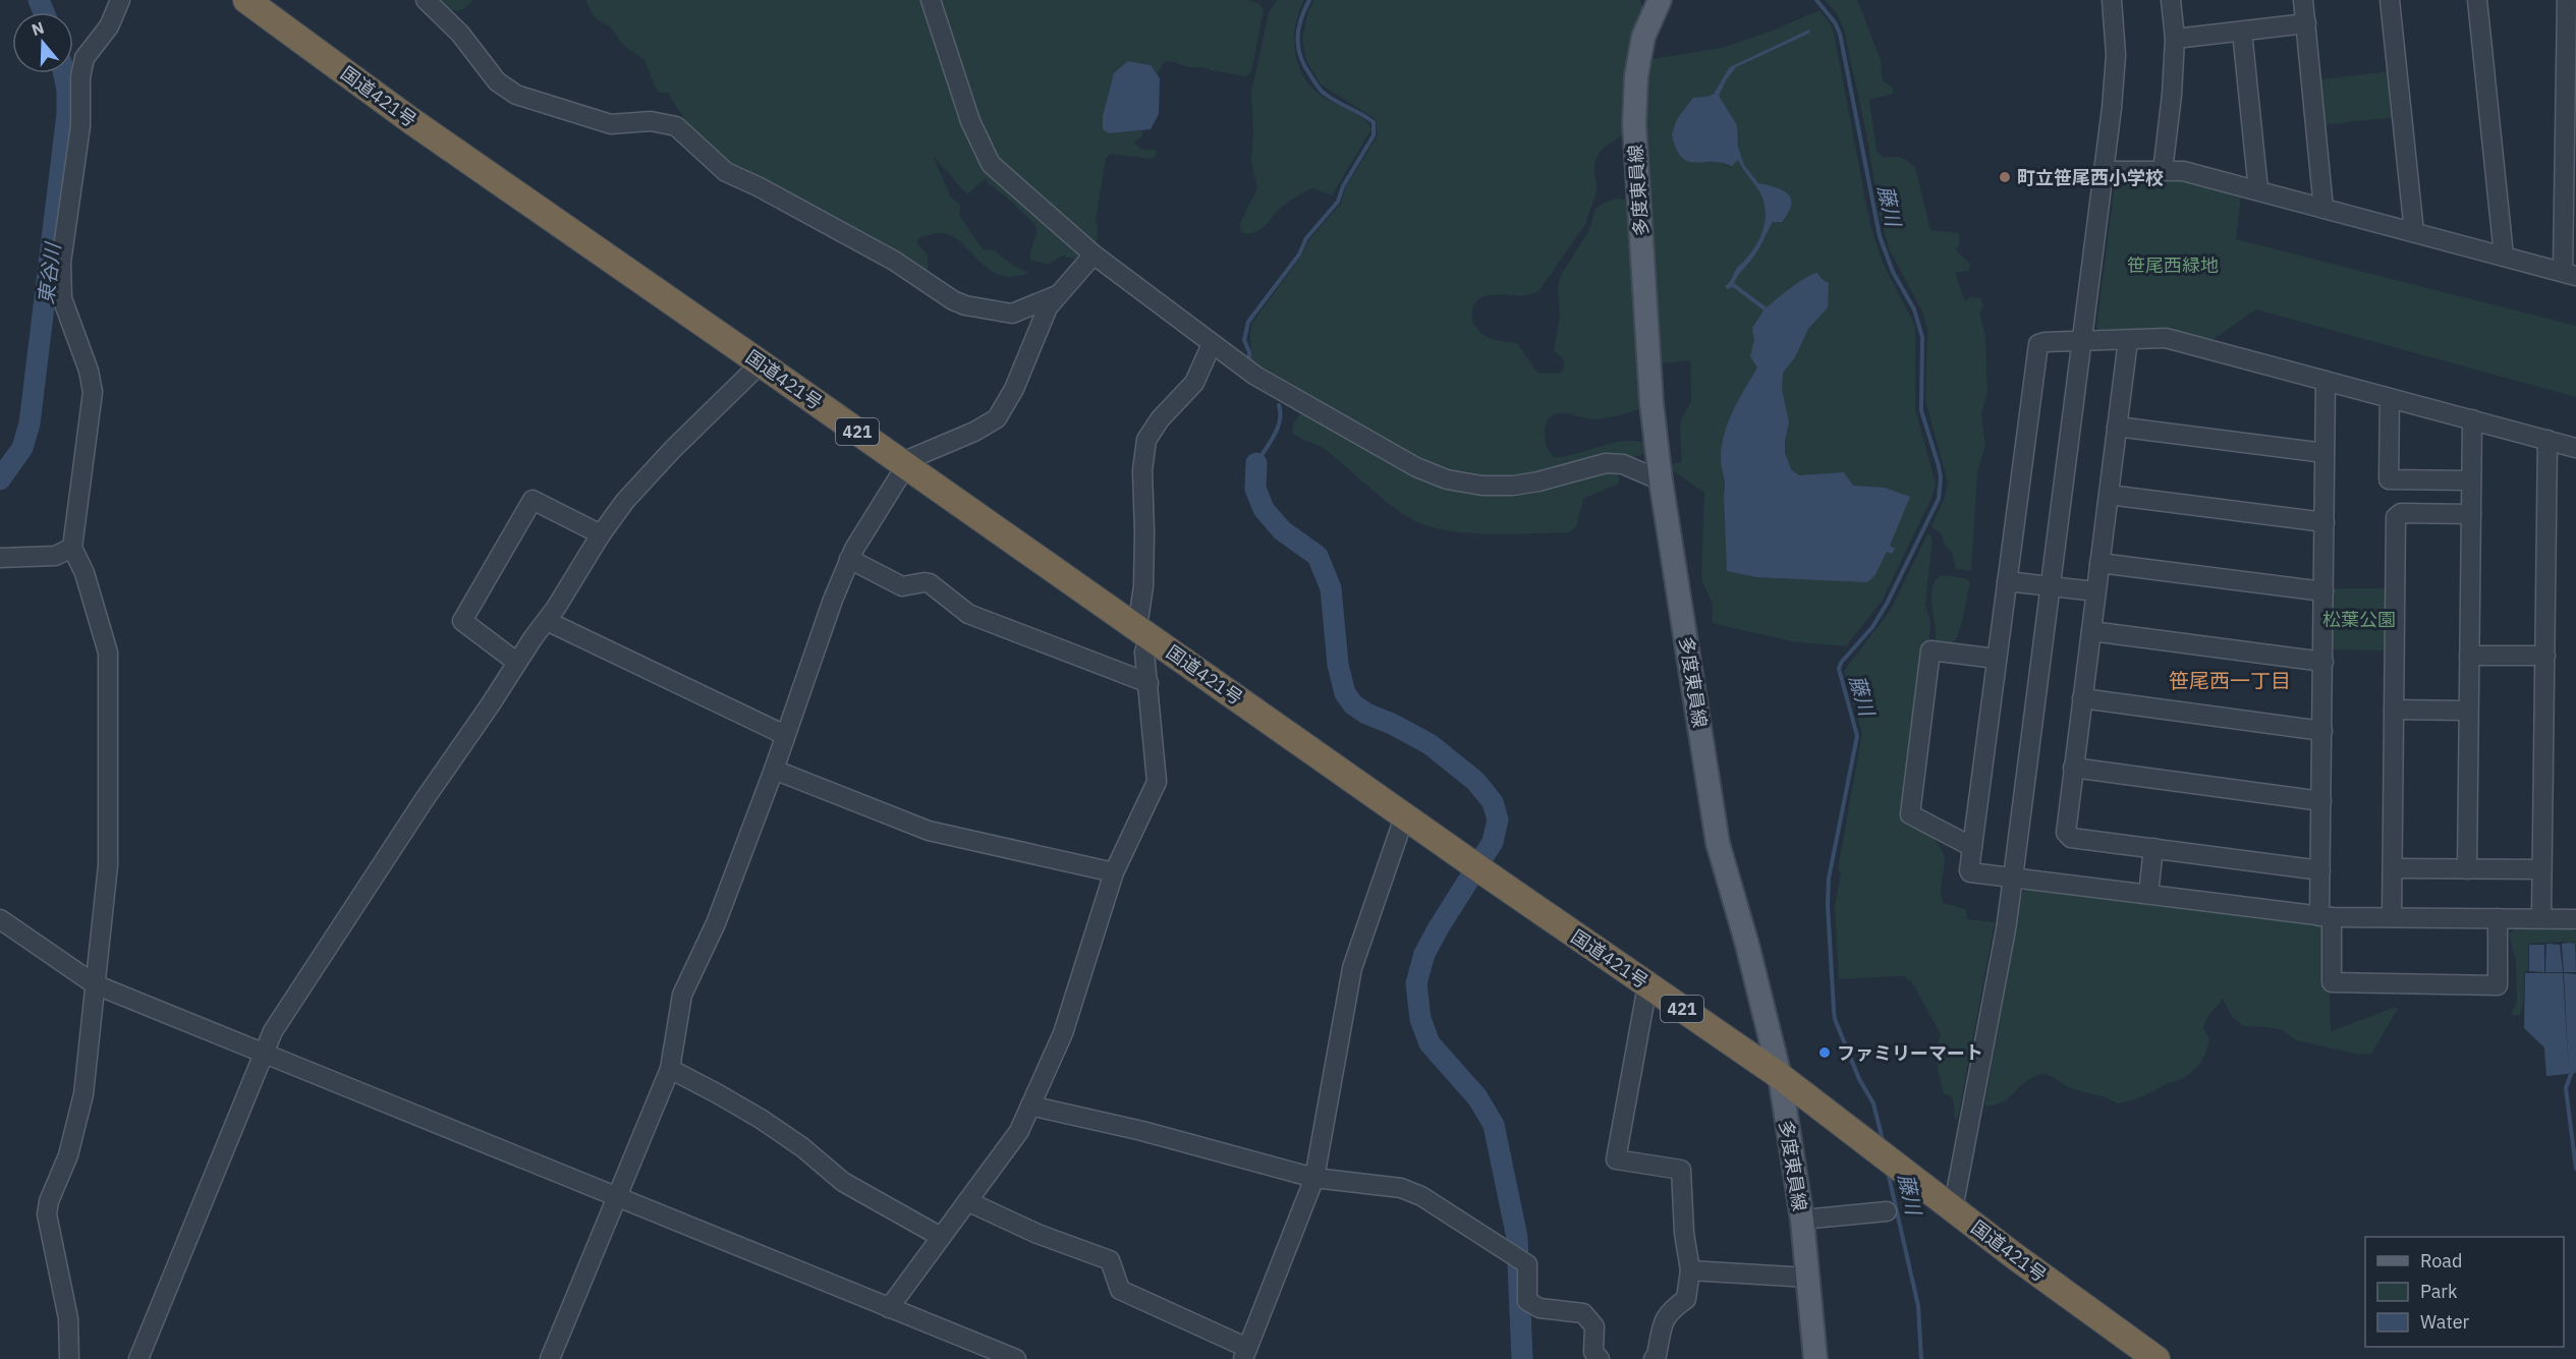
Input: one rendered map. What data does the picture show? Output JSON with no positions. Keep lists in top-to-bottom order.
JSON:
{
  "streets": {
    "highway": ["国道421号", "421"],
    "main road": ["多度東員線"]
  },
  "crossings": [
    ["国道421号", "多度東員線"]
  ],
  "districts": ["笹尾西一丁目"],
  "water": ["藤川", "東谷川"],
  "parks": ["笹尾西緑地", "松葉公園"],
  "places": ["町立笹尾西小学校", "ファミリーマート"],
  "legend": ["Road", "Park", "Water"],
  "north": "top"
}
